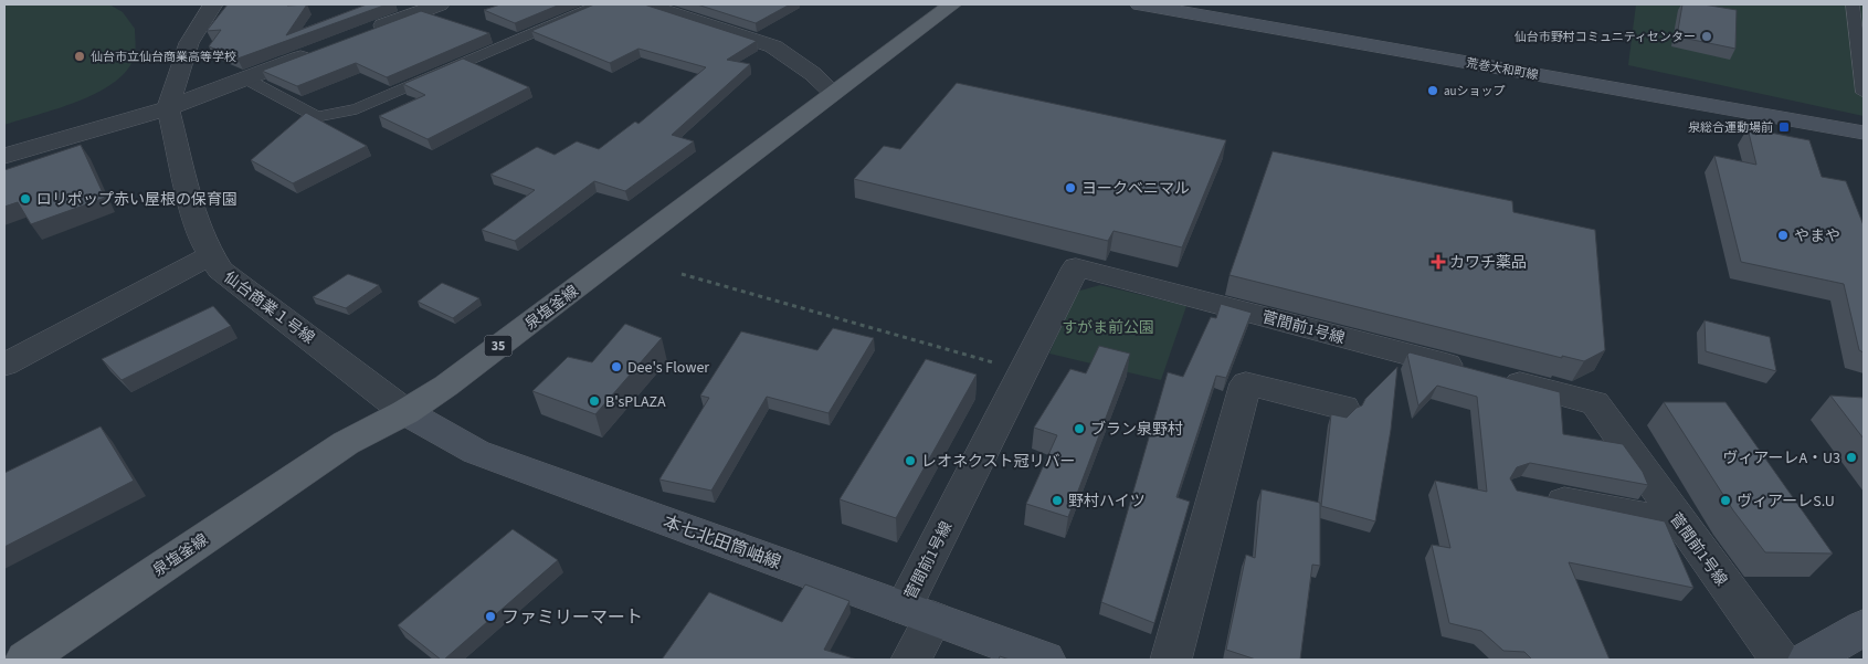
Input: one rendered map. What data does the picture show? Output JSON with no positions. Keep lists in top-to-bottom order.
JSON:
{
  "streets": {
    "main road": ["泉塩釜線", "35"],
    "street": [
      "荒巻大和町線",
      "仙台商業１号線",
      "菅間前1号線",
      "本七北田筒岫線"
    ]
  },
  "crossings": [
    ["仙台商業１号線", "泉塩釜線"],
    ["仙台商業１号線", "本七北田筒岫線"],
    ["泉塩釜線", "本七北田筒岫線"],
    ["菅間前1号線", "本七北田筒岫線"]
  ],
  "parks": ["すがま前公園"],
  "places": {
    "other": [
      "仙台市野村コミュニティセンター",
      "仙台市立仙台商業高等学校",
      "auショップ",
      "ヨークベニマル",
      "ロリポップ赤い屋根の保育園",
      "やまや",
      "Dee's Flower",
      "B'sPLAZA",
      "ブラン泉野村",
      "ヴィアーレA・U3",
      "レオネクスト冠リバー",
      "野村ハイツ",
      "ヴィアーレS.U",
      "ファミリーマート"
    ],
    "transit": ["泉総合運動場前"],
    "health": ["カワチ薬品"]
  }
}
